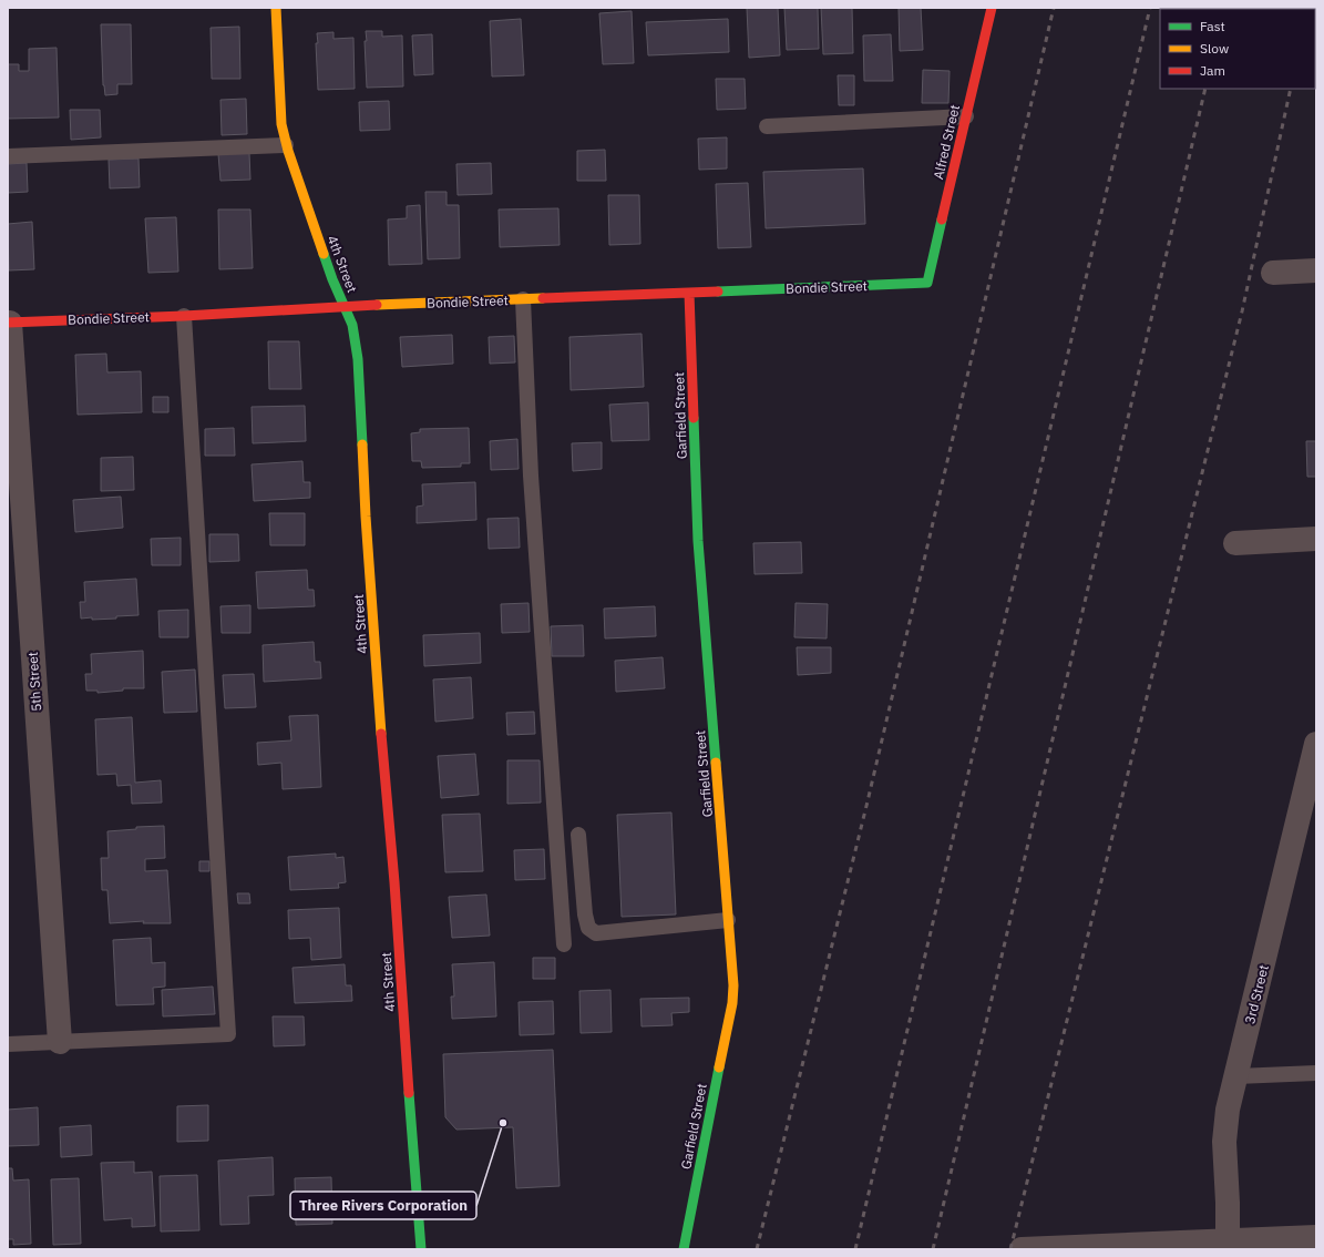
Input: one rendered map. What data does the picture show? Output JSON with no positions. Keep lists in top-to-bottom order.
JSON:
{
  "streets": {
    "street": [
      "Alfred Street",
      "4th Street",
      "Bondie Street",
      "Garfield Street",
      "5th Street",
      "3rd Street"
    ]
  },
  "crossings": [
    ["Alfred Street", "Bondie Street"],
    ["4th Street", "Bondie Street"],
    ["Bondie Street", "Garfield Street"],
    ["Bondie Street", "5th Street"]
  ],
  "places": ["Three Rivers Corporation"],
  "legend": ["Fast", "Slow", "Jam"]
}
